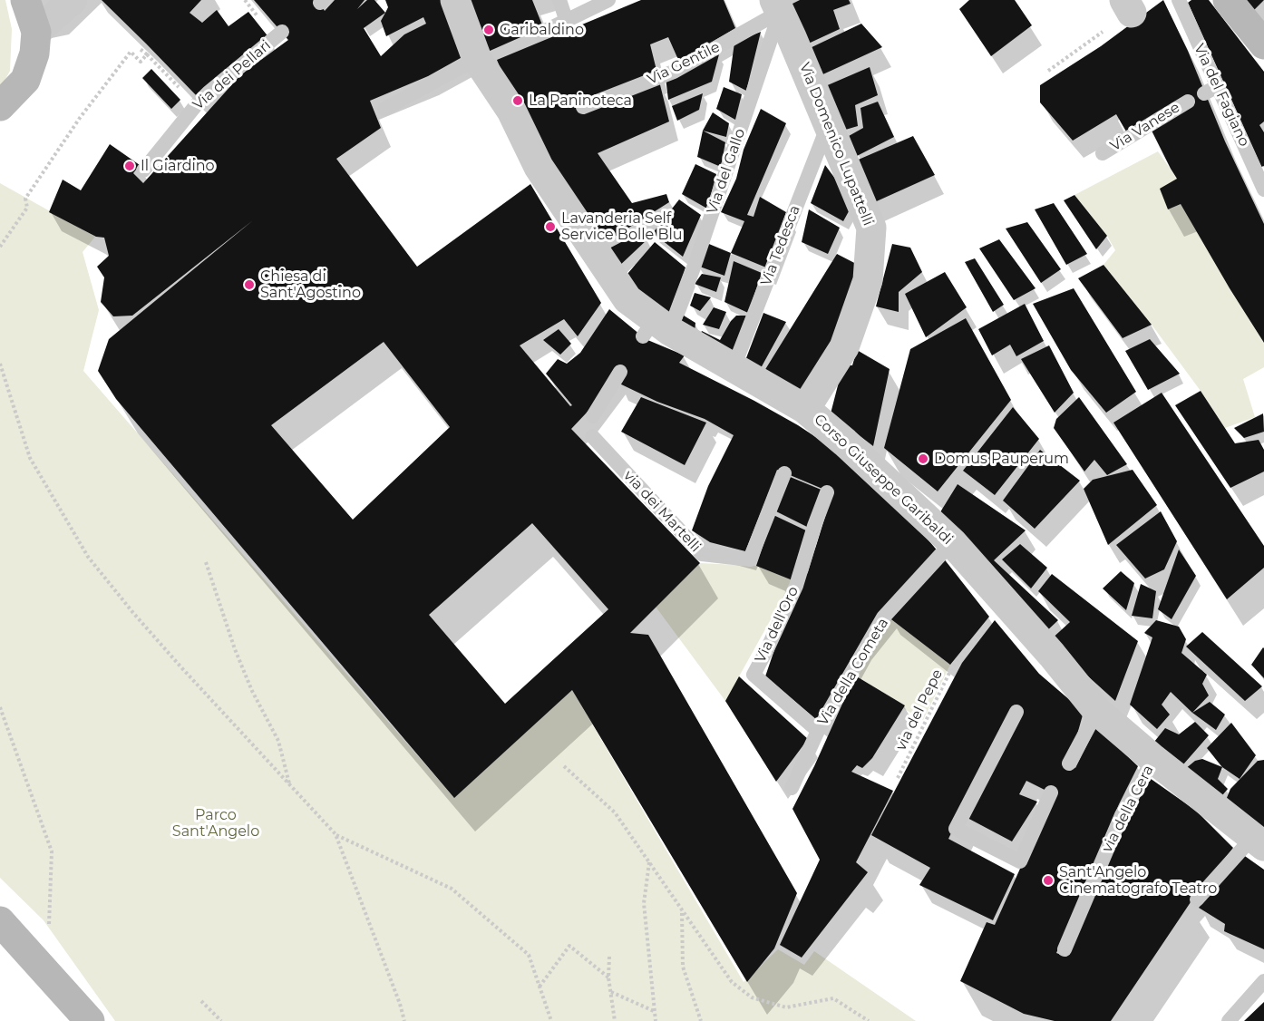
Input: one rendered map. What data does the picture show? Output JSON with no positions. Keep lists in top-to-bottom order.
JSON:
{
  "streets": {
    "street": ["Via Domenico Lupattelli", "Corso Giuseppe Garibaldi"],
    "lane": [
      "Via Gentile",
      "Via dei Pellari",
      "Via del Fagiano",
      "Via Vanese",
      "Via del Gallo",
      "Via Tedesca",
      "via dei Martelli",
      "Via dell'Oro",
      "Via della Cometa",
      "via della Cera"
    ],
    "path": ["via del Pepe"]
  },
  "crossings": [
    ["Via Gentile", "Via Domenico Lupattelli"],
    ["Via Gentile", "Via del Gallo"],
    ["Via Domenico Lupattelli", "Via del Gallo"],
    ["Via Domenico Lupattelli", "Via Tedesca"],
    ["Via Domenico Lupattelli", "Corso Giuseppe Garibaldi"],
    ["Via del Gallo", "Corso Giuseppe Garibaldi"],
    ["Via Tedesca", "Corso Giuseppe Garibaldi"],
    ["Corso Giuseppe Garibaldi", "Via della Cometa"],
    ["Corso Giuseppe Garibaldi", "via del Pepe"],
    ["Corso Giuseppe Garibaldi", "via della Cera"],
    ["Via dell'Oro", "Via della Cometa"]
  ],
  "parks": ["Parco Sant'Angelo"],
  "places": [
    "Garibaldino",
    "La Paninoteca",
    "Il Giardino",
    "Lavanderia Self Service Bolle Blu",
    "Chiesa di Sant'Agostino",
    "Domus Pauperum",
    "Sant'Angelo Cinematografo Teatro"
  ]
}
